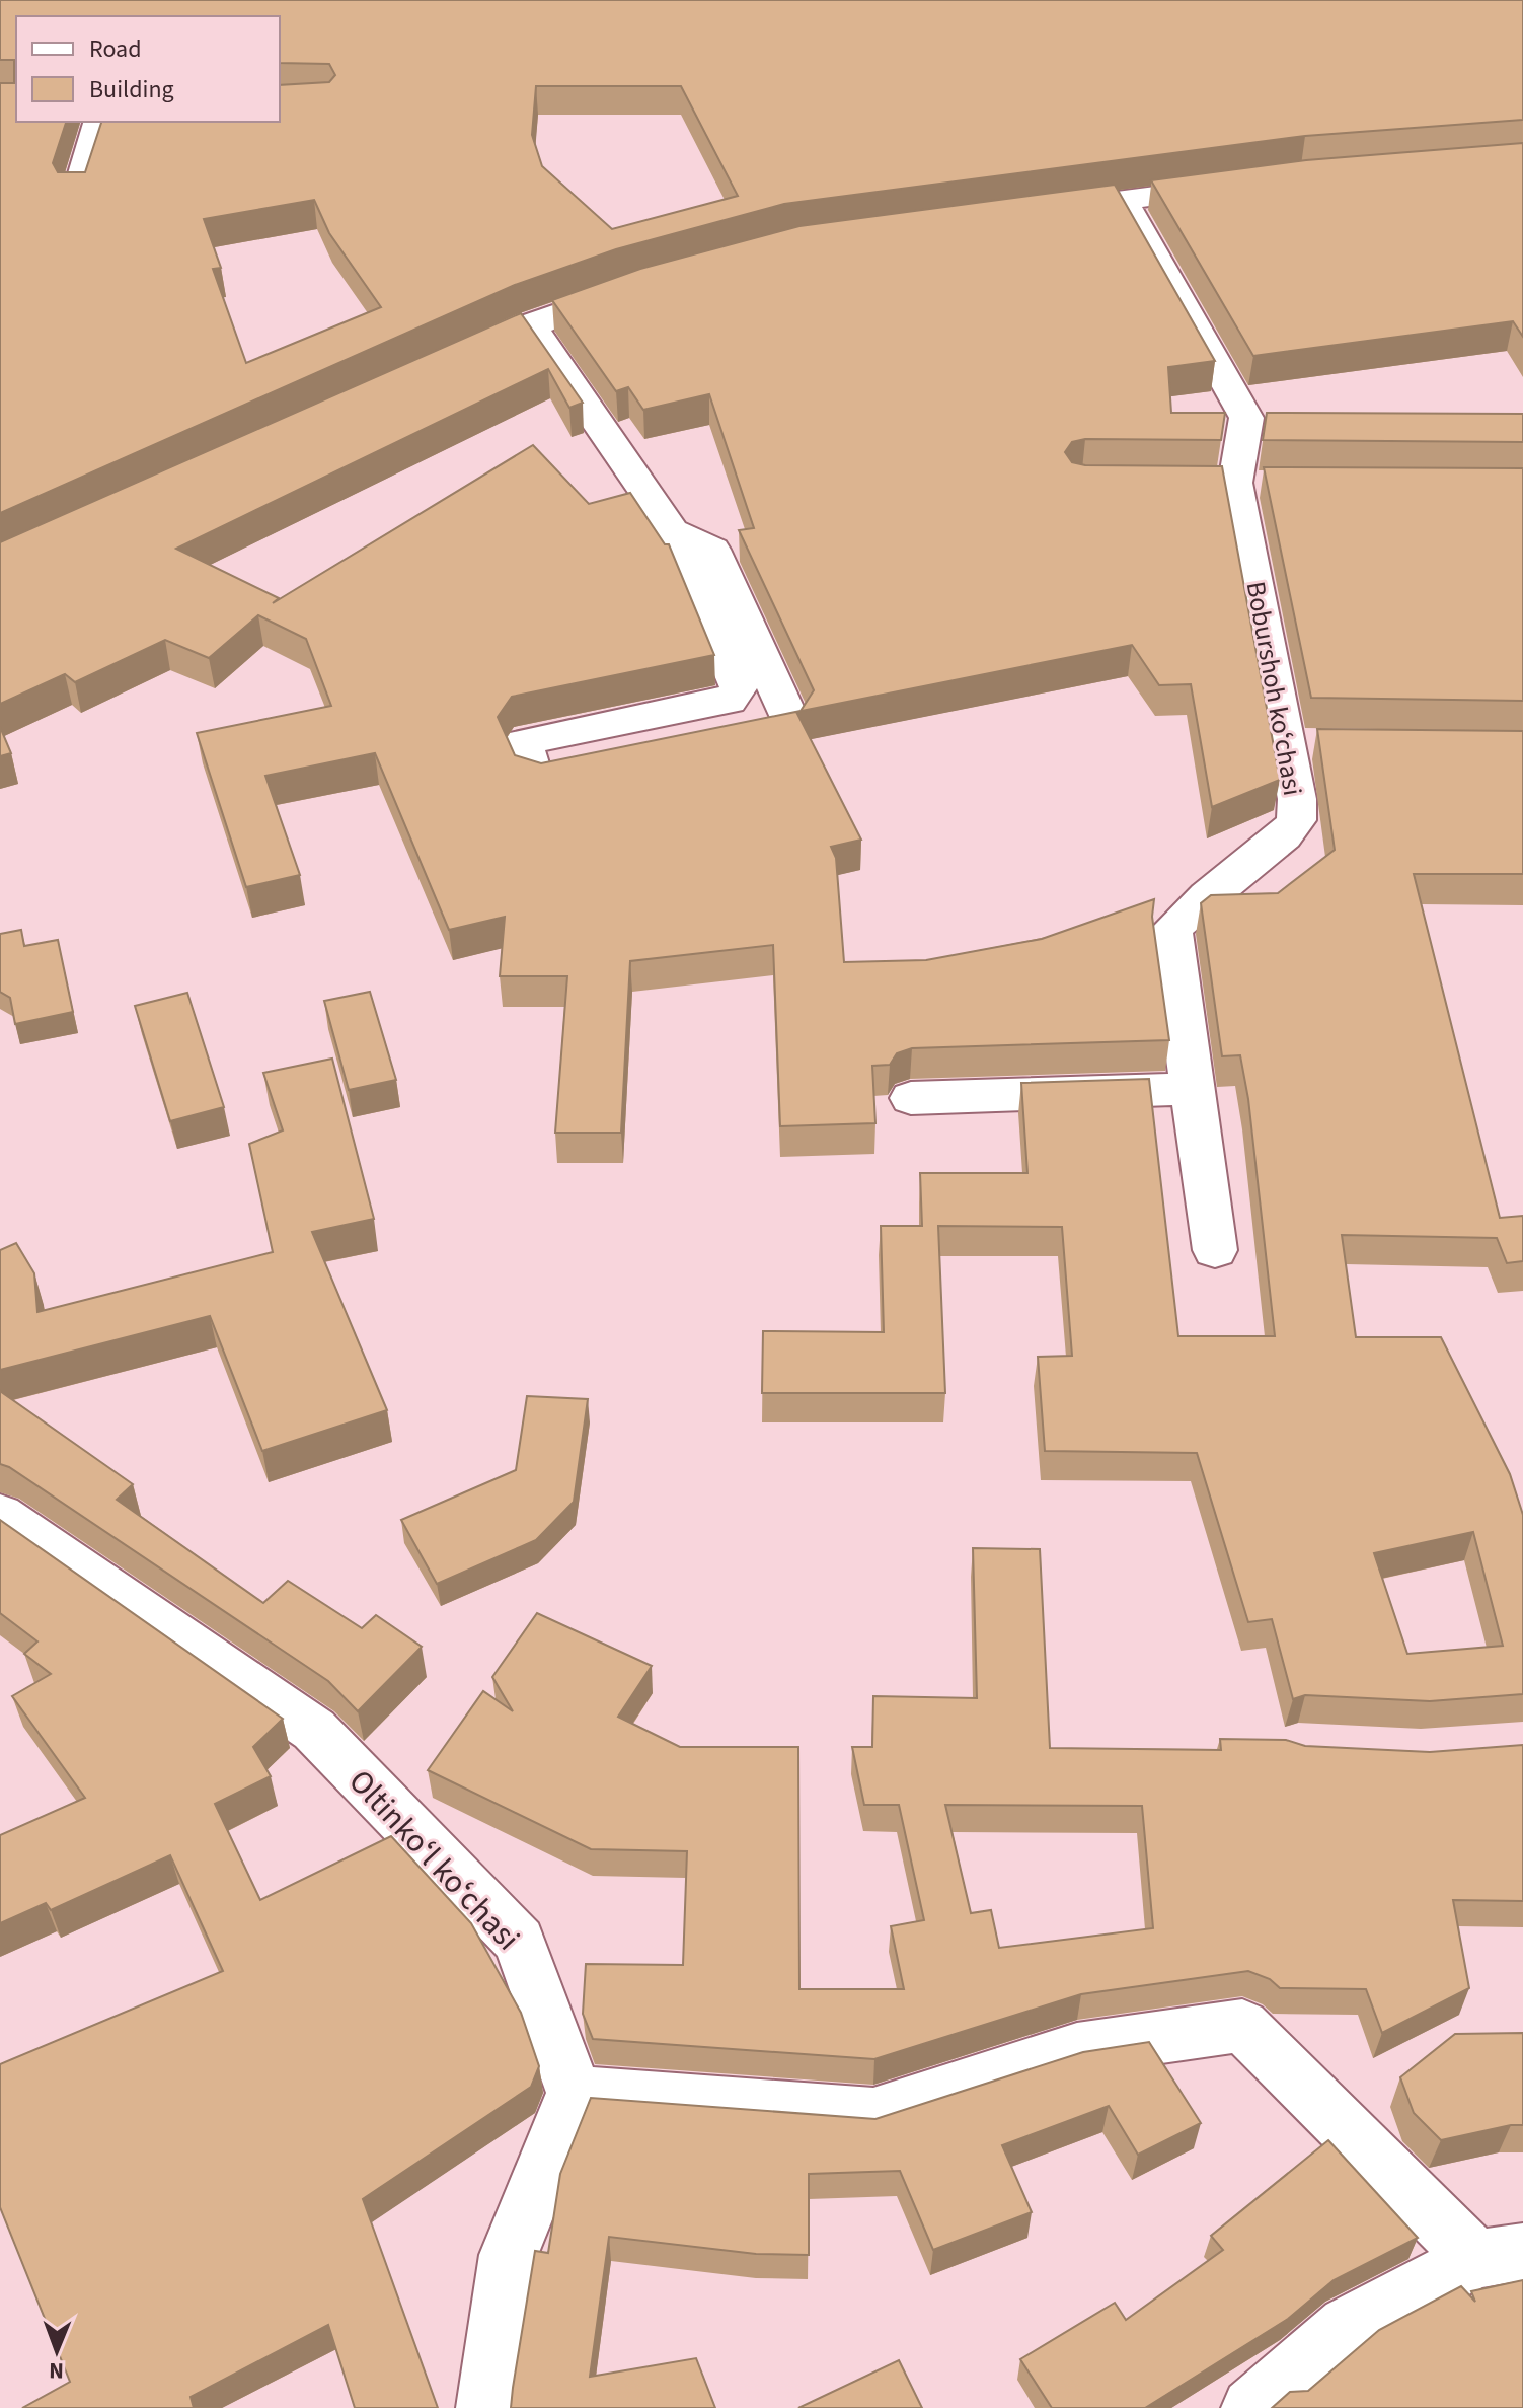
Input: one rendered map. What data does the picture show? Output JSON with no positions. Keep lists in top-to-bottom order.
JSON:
{
  "streets": {
    "street": ["Boburshoh koʻchasi", "Oltinkoʻl koʻchasi"]
  },
  "legend": ["Road", "Building"],
  "north": "bottom"
}
